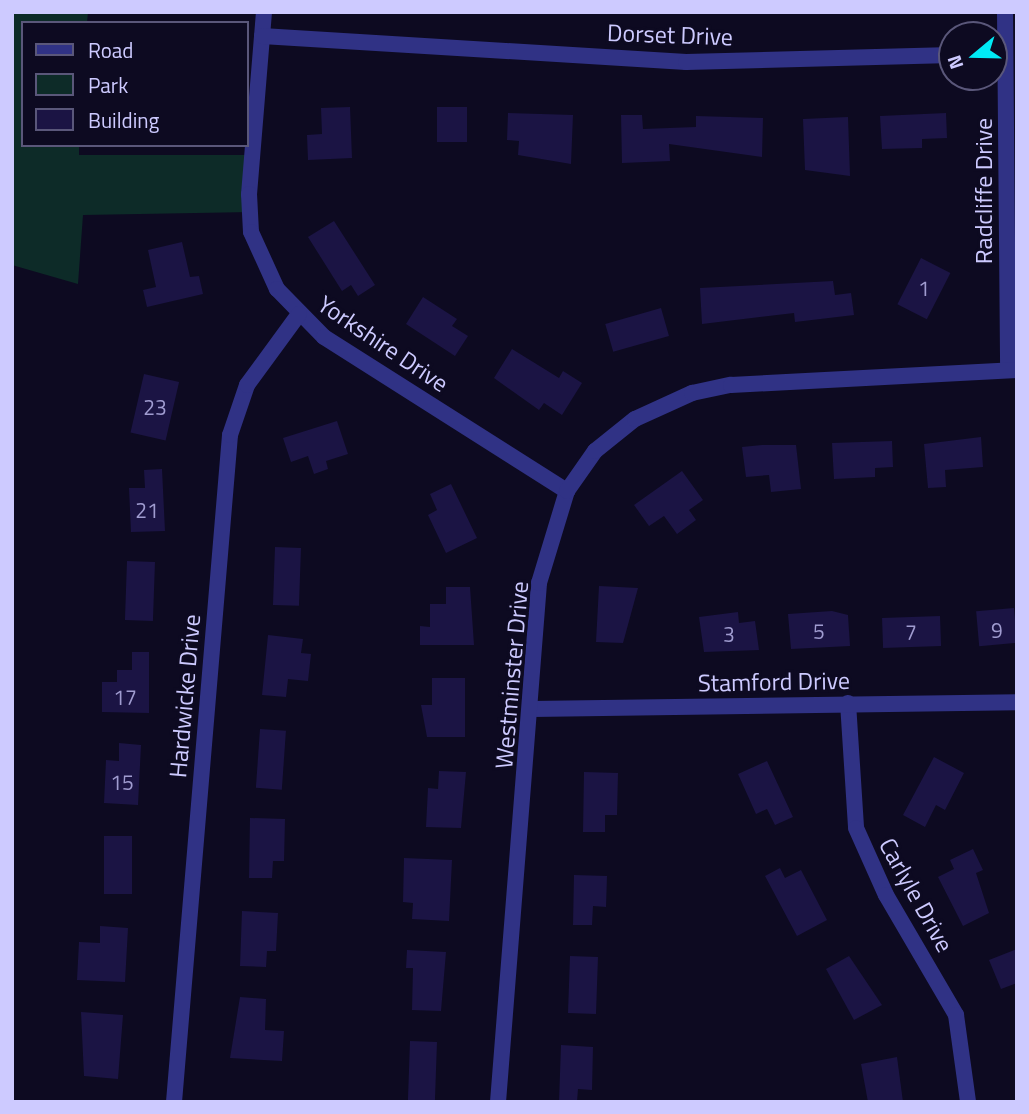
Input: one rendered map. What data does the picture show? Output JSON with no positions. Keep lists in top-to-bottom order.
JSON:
{
  "streets": {
    "street": [
      "Dorset Drive",
      "Radcliffe Drive",
      "Yorkshire Drive",
      "Westminster Drive",
      "Stamford Drive",
      "Hardwicke Drive",
      "Carlyle Drive"
    ]
  },
  "crossings": [
    ["Dorset Drive", "Yorkshire Drive"],
    ["Radcliffe Drive", "Westminster Drive"],
    ["Yorkshire Drive", "Westminster Drive"],
    ["Yorkshire Drive", "Hardwicke Drive"],
    ["Westminster Drive", "Stamford Drive"],
    ["Stamford Drive", "Carlyle Drive"]
  ],
  "house_numbers": [
    "1",
    "23",
    "21",
    "9",
    "5",
    "7",
    "3",
    "17",
    "15"
  ],
  "legend": ["Road", "Park", "Building"],
  "north": "left"
}
